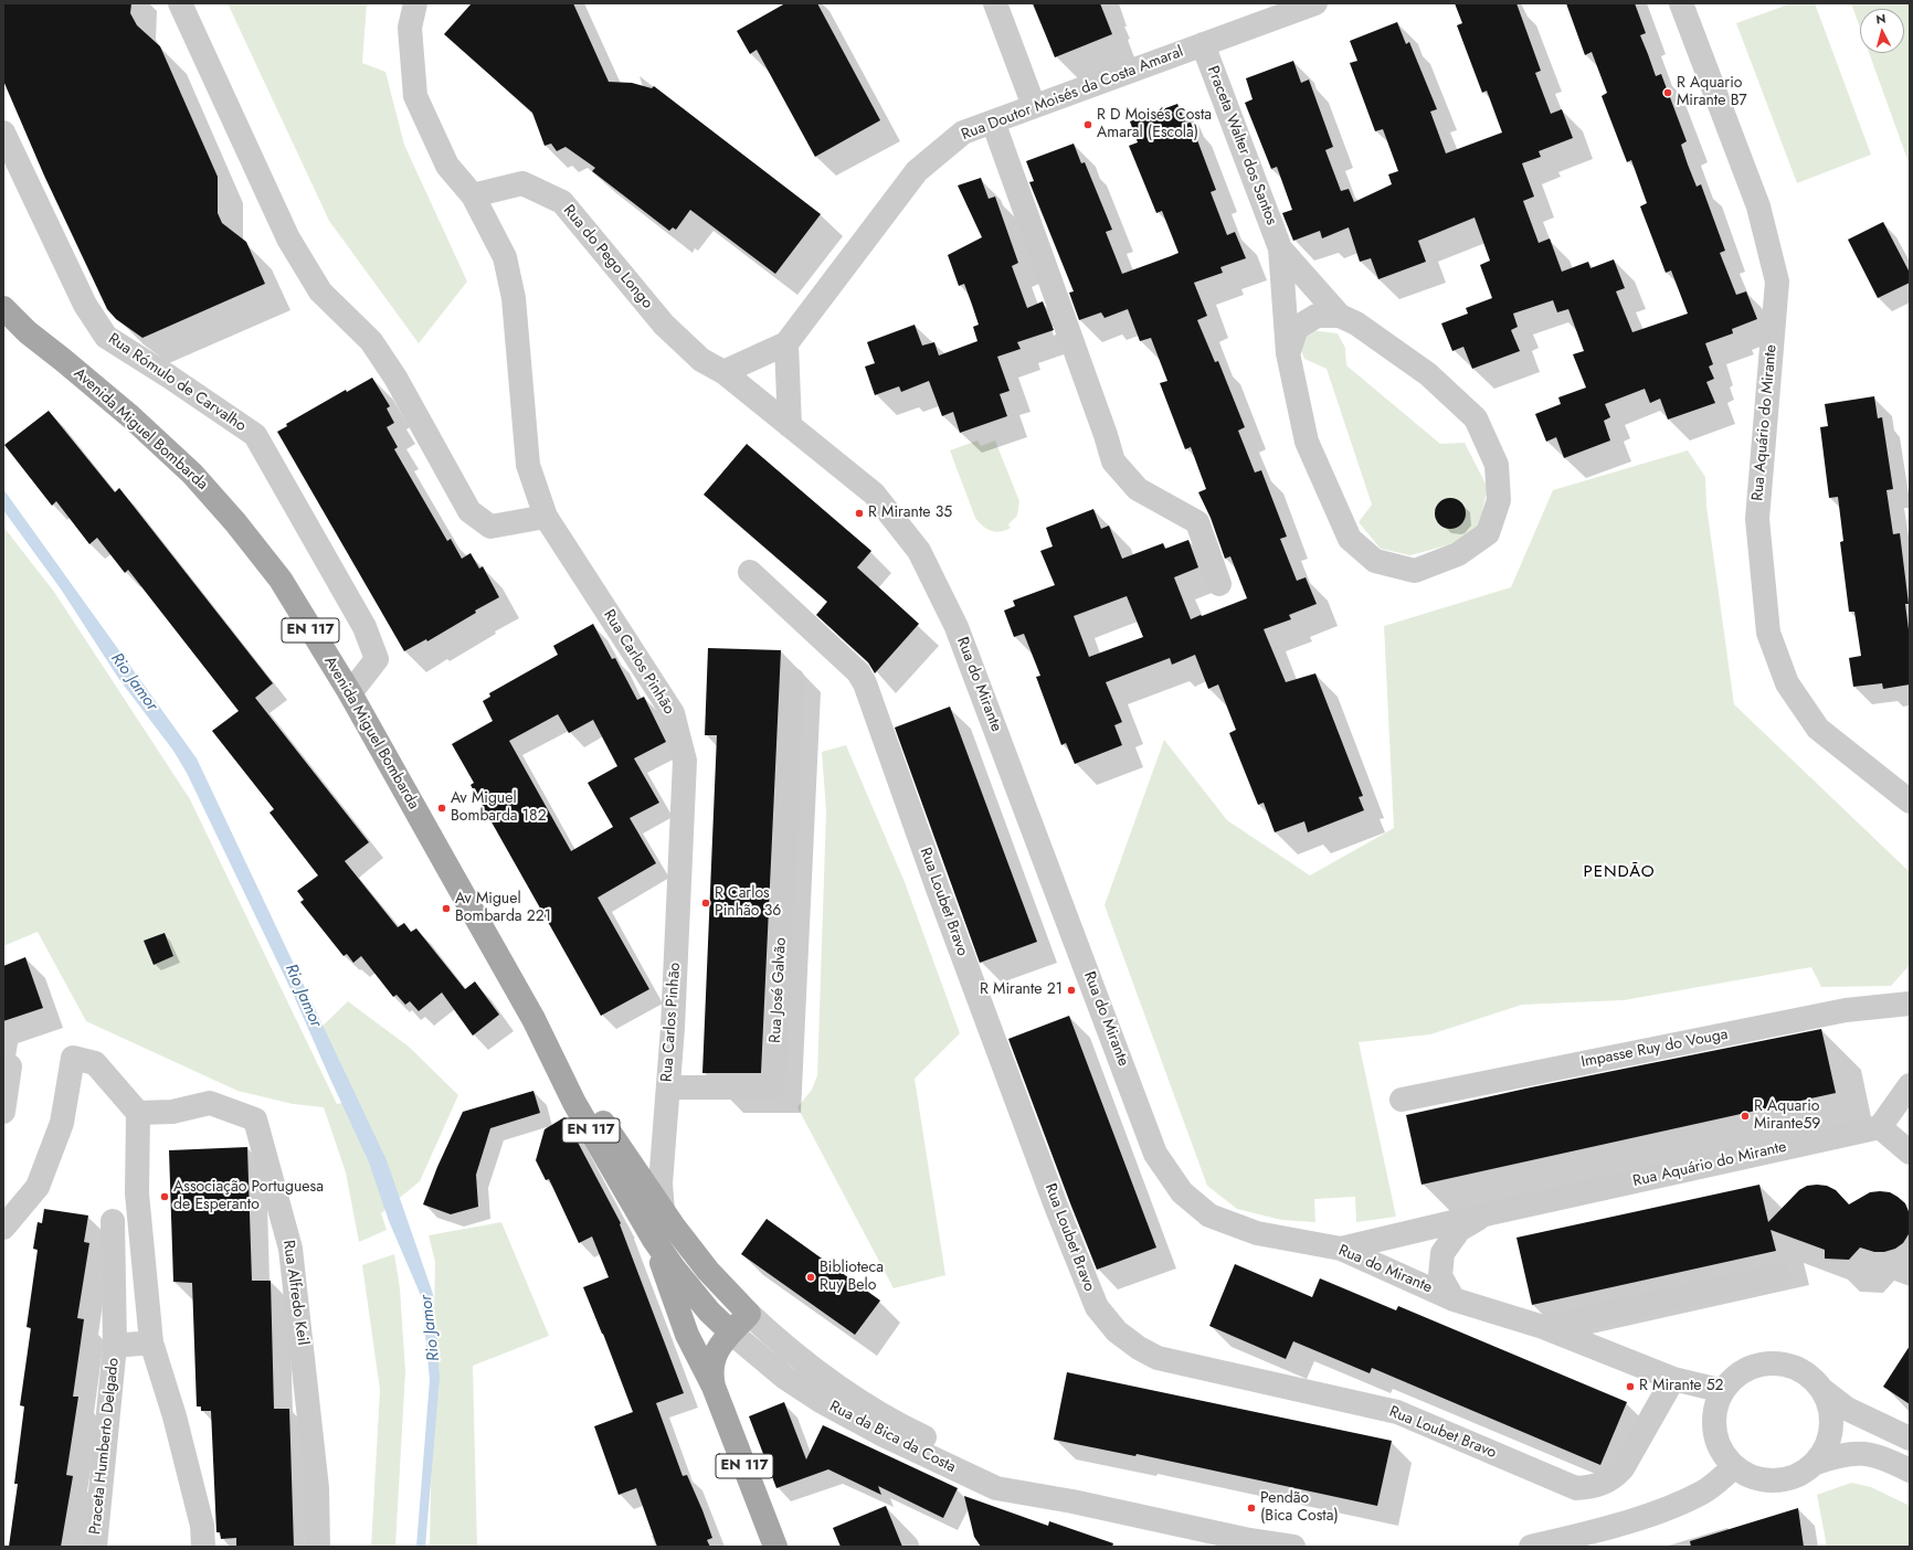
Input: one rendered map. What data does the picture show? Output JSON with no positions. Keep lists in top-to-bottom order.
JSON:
{
  "streets": {
    "main road": ["Avenida Miguel Bombarda", "EN 117"],
    "street": [
      "Rua Doutor Moisés da Costa Amaral",
      "Praceta Walter dos Santos",
      "Rua do Pego Longo",
      "Rua Rómulo de Carvalho",
      "Rua Aquário do Mirante",
      "Rua Carlos Pinhão",
      "Rua do Mirante",
      "Rua Loubet Bravo",
      "Rua José Galvão",
      "Impasse Ruy do Vouga",
      "Rua Alfredo Keil",
      "Rua da Bica da Costa",
      "Praceta Humberto Delgado"
    ]
  },
  "crossings": [
    ["Rua Doutor Moisés da Costa Amaral", "Praceta Walter dos Santos"],
    ["Rua Doutor Moisés da Costa Amaral", "Rua do Pego Longo"],
    ["Rua Doutor Moisés da Costa Amaral", "Rua do Mirante"],
    ["Rua do Pego Longo", "Rua Carlos Pinhão"],
    ["Rua do Pego Longo", "Rua do Mirante"],
    ["Rua Rómulo de Carvalho", "Avenida Miguel Bombarda"],
    ["Rua Aquário do Mirante", "Rua do Mirante"],
    ["Avenida Miguel Bombarda", "Rua Carlos Pinhão"],
    ["Avenida Miguel Bombarda", "Rua da Bica da Costa"],
    ["Rua Carlos Pinhão", "Rua José Galvão"],
    ["Rua do Mirante", "Rua Loubet Bravo"]
  ],
  "districts": ["PENDÃO"],
  "water": ["Rio Jamor"],
  "places": [
    "R Aquario Mirante B7",
    "R D Moisés Costa Amaral (Escola)",
    "R Mirante 35",
    "Av Miguel Bombarda 182",
    "R Carlos Pinhão 36",
    "Av Miguel Bombarda 221",
    "R Mirante 21",
    "R Aquario Mirante59",
    "Associação Portuguesa de Esperanto",
    "Biblioteca Ruy Belo",
    "R Mirante 52",
    "Pendão (Bica Costa)"
  ],
  "north": "top"
}
